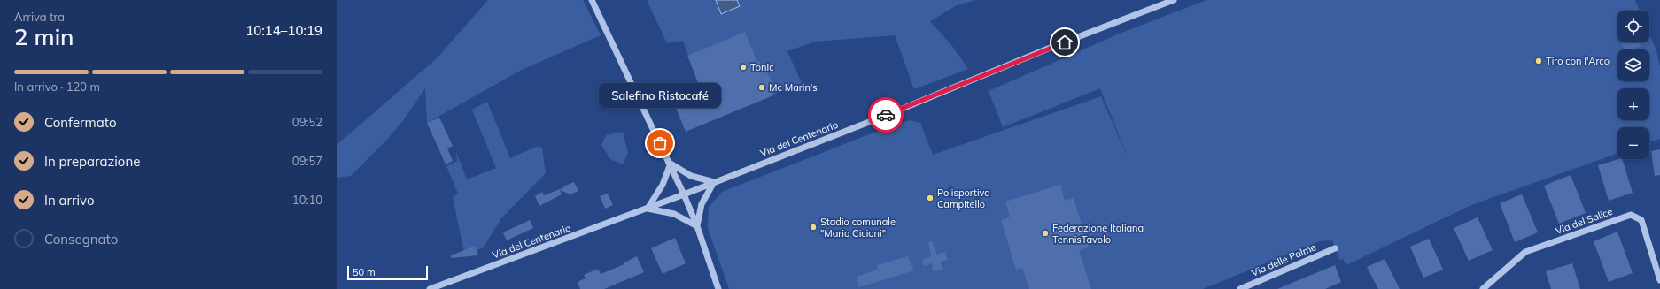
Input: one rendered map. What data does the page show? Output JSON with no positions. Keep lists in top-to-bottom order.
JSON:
{
  "streets": {
    "street": ["Via del Centenario", "Via del Salice", "Via delle Palme"]
  },
  "places": [
    "Tiro con l'Arco",
    "Tonic",
    "Mc Marin's",
    "Salefino Ristocafé",
    "Polisportiva Campitello",
    "Stadio comunale \"Mario Cicioni\"",
    "Federazione Italiana TennisTavolo"
  ],
  "scale_bar": "50 m",
  "page": {
    "heading": ["2 min", "Arriva tra", "10:14–10:19"],
    "map_buttons": ["+", "−"],
    "bar": "In arrivo · 120 m",
    "bubble": "Salefino Ristocafé",
    "list": [
      ["Confermato", "09:52"],
      ["In preparazione", "09:57"],
      ["In arrivo", "10:10"],
      "Consegnato"
    ],
    "scale": "50 m"
  }
}
